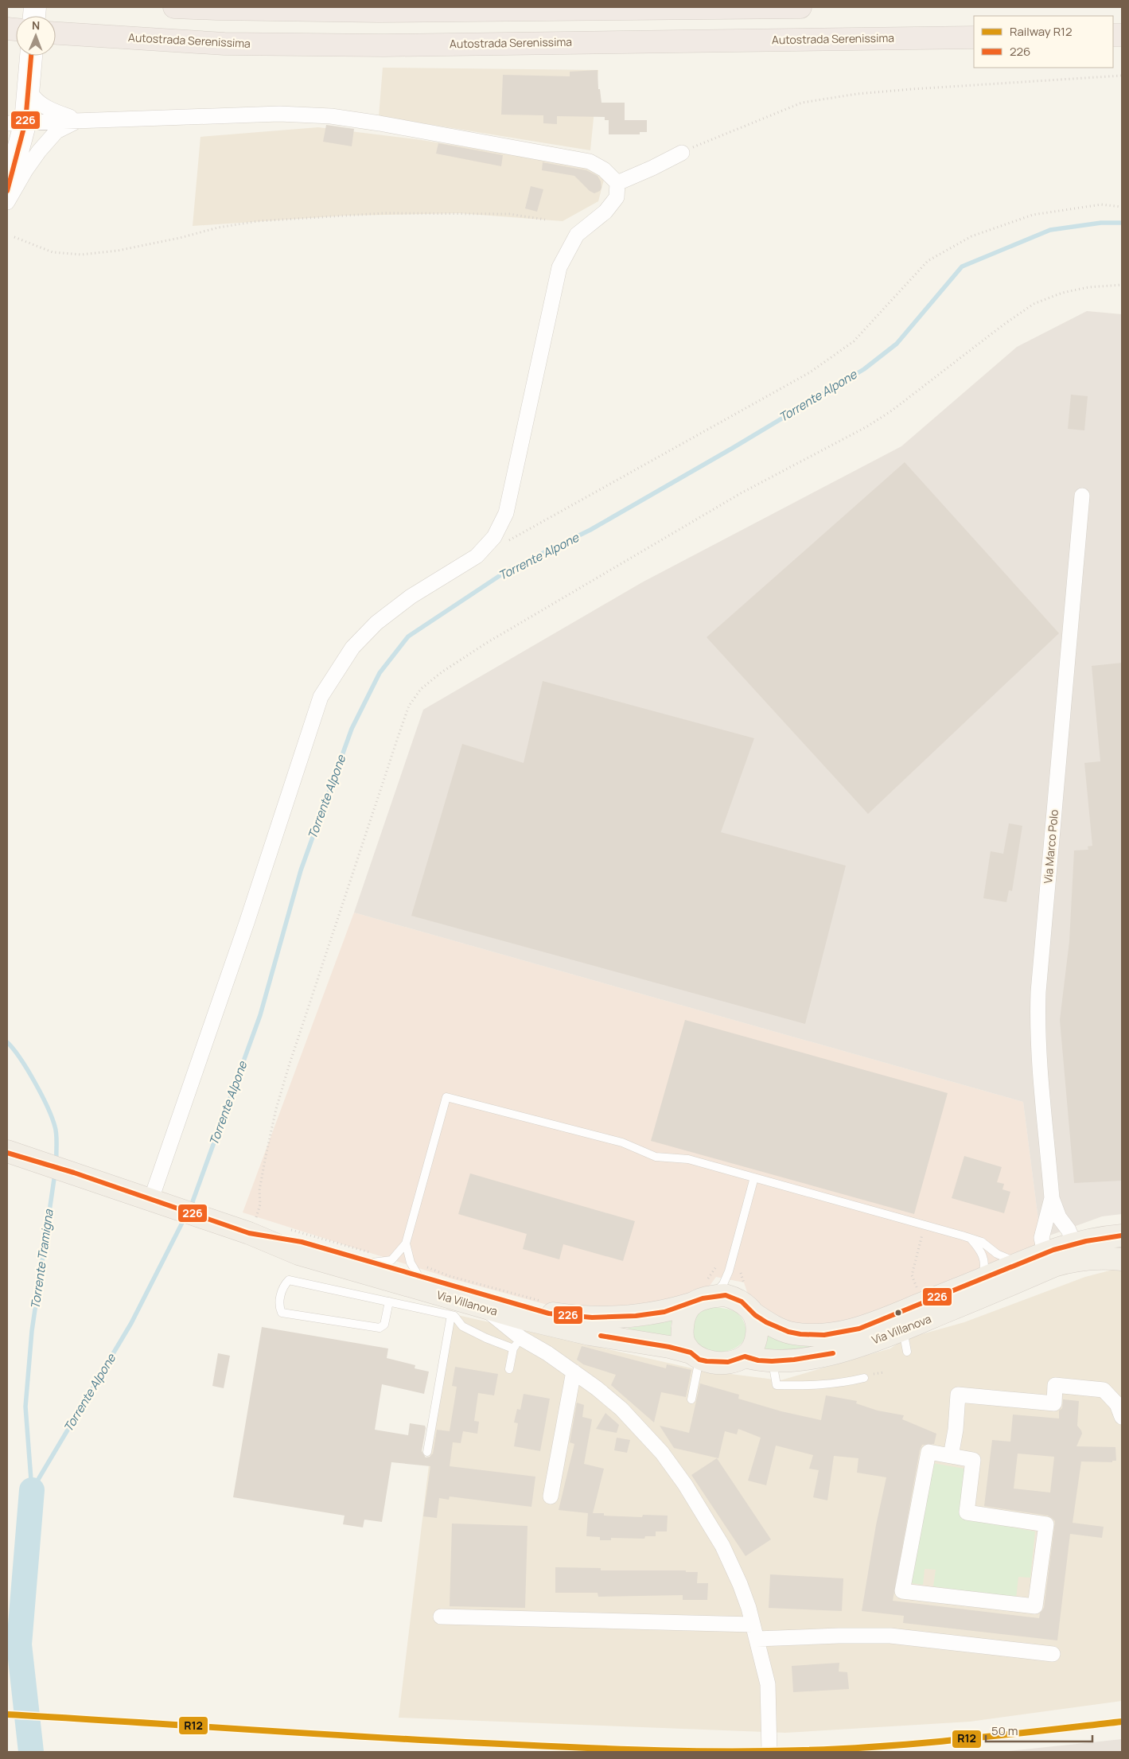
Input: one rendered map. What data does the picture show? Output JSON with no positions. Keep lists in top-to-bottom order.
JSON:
{
  "streets": {
    "highway": ["Autostrada Serenissima"],
    "main road": ["Via Villanova"],
    "street": ["Via Marco Polo"]
  },
  "crossings": [
    ["Via Marco Polo", "Via Villanova"]
  ],
  "water": ["Torrente Alpone", "Torrente Tramigna"],
  "lines": ["transit line 226", "rail line R12"],
  "legend": ["Railway R12", "226"],
  "scale_bar": "50 m",
  "north": "top"
}
